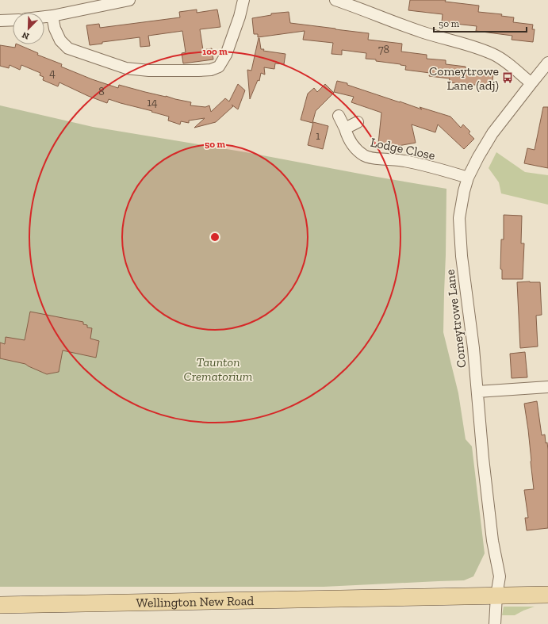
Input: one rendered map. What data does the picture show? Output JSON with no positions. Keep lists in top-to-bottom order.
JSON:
{
  "streets": {
    "main road": ["Wellington New Road"],
    "street": ["Lodge Close", "Comeytrowe Lane"]
  },
  "crossings": [
    ["Lodge Close", "Comeytrowe Lane"],
    ["Comeytrowe Lane", "Wellington New Road"]
  ],
  "parks": ["Taunton Crematorium"],
  "places": {
    "bus stop": ["Comeytrowe Lane (adj)"]
  },
  "house_numbers": [
    "78",
    "4",
    "8",
    "14",
    "1"
  ],
  "scale_bar": "50 m",
  "north": "bottom left",
  "rings": ["100 m", "50 m"]
}
